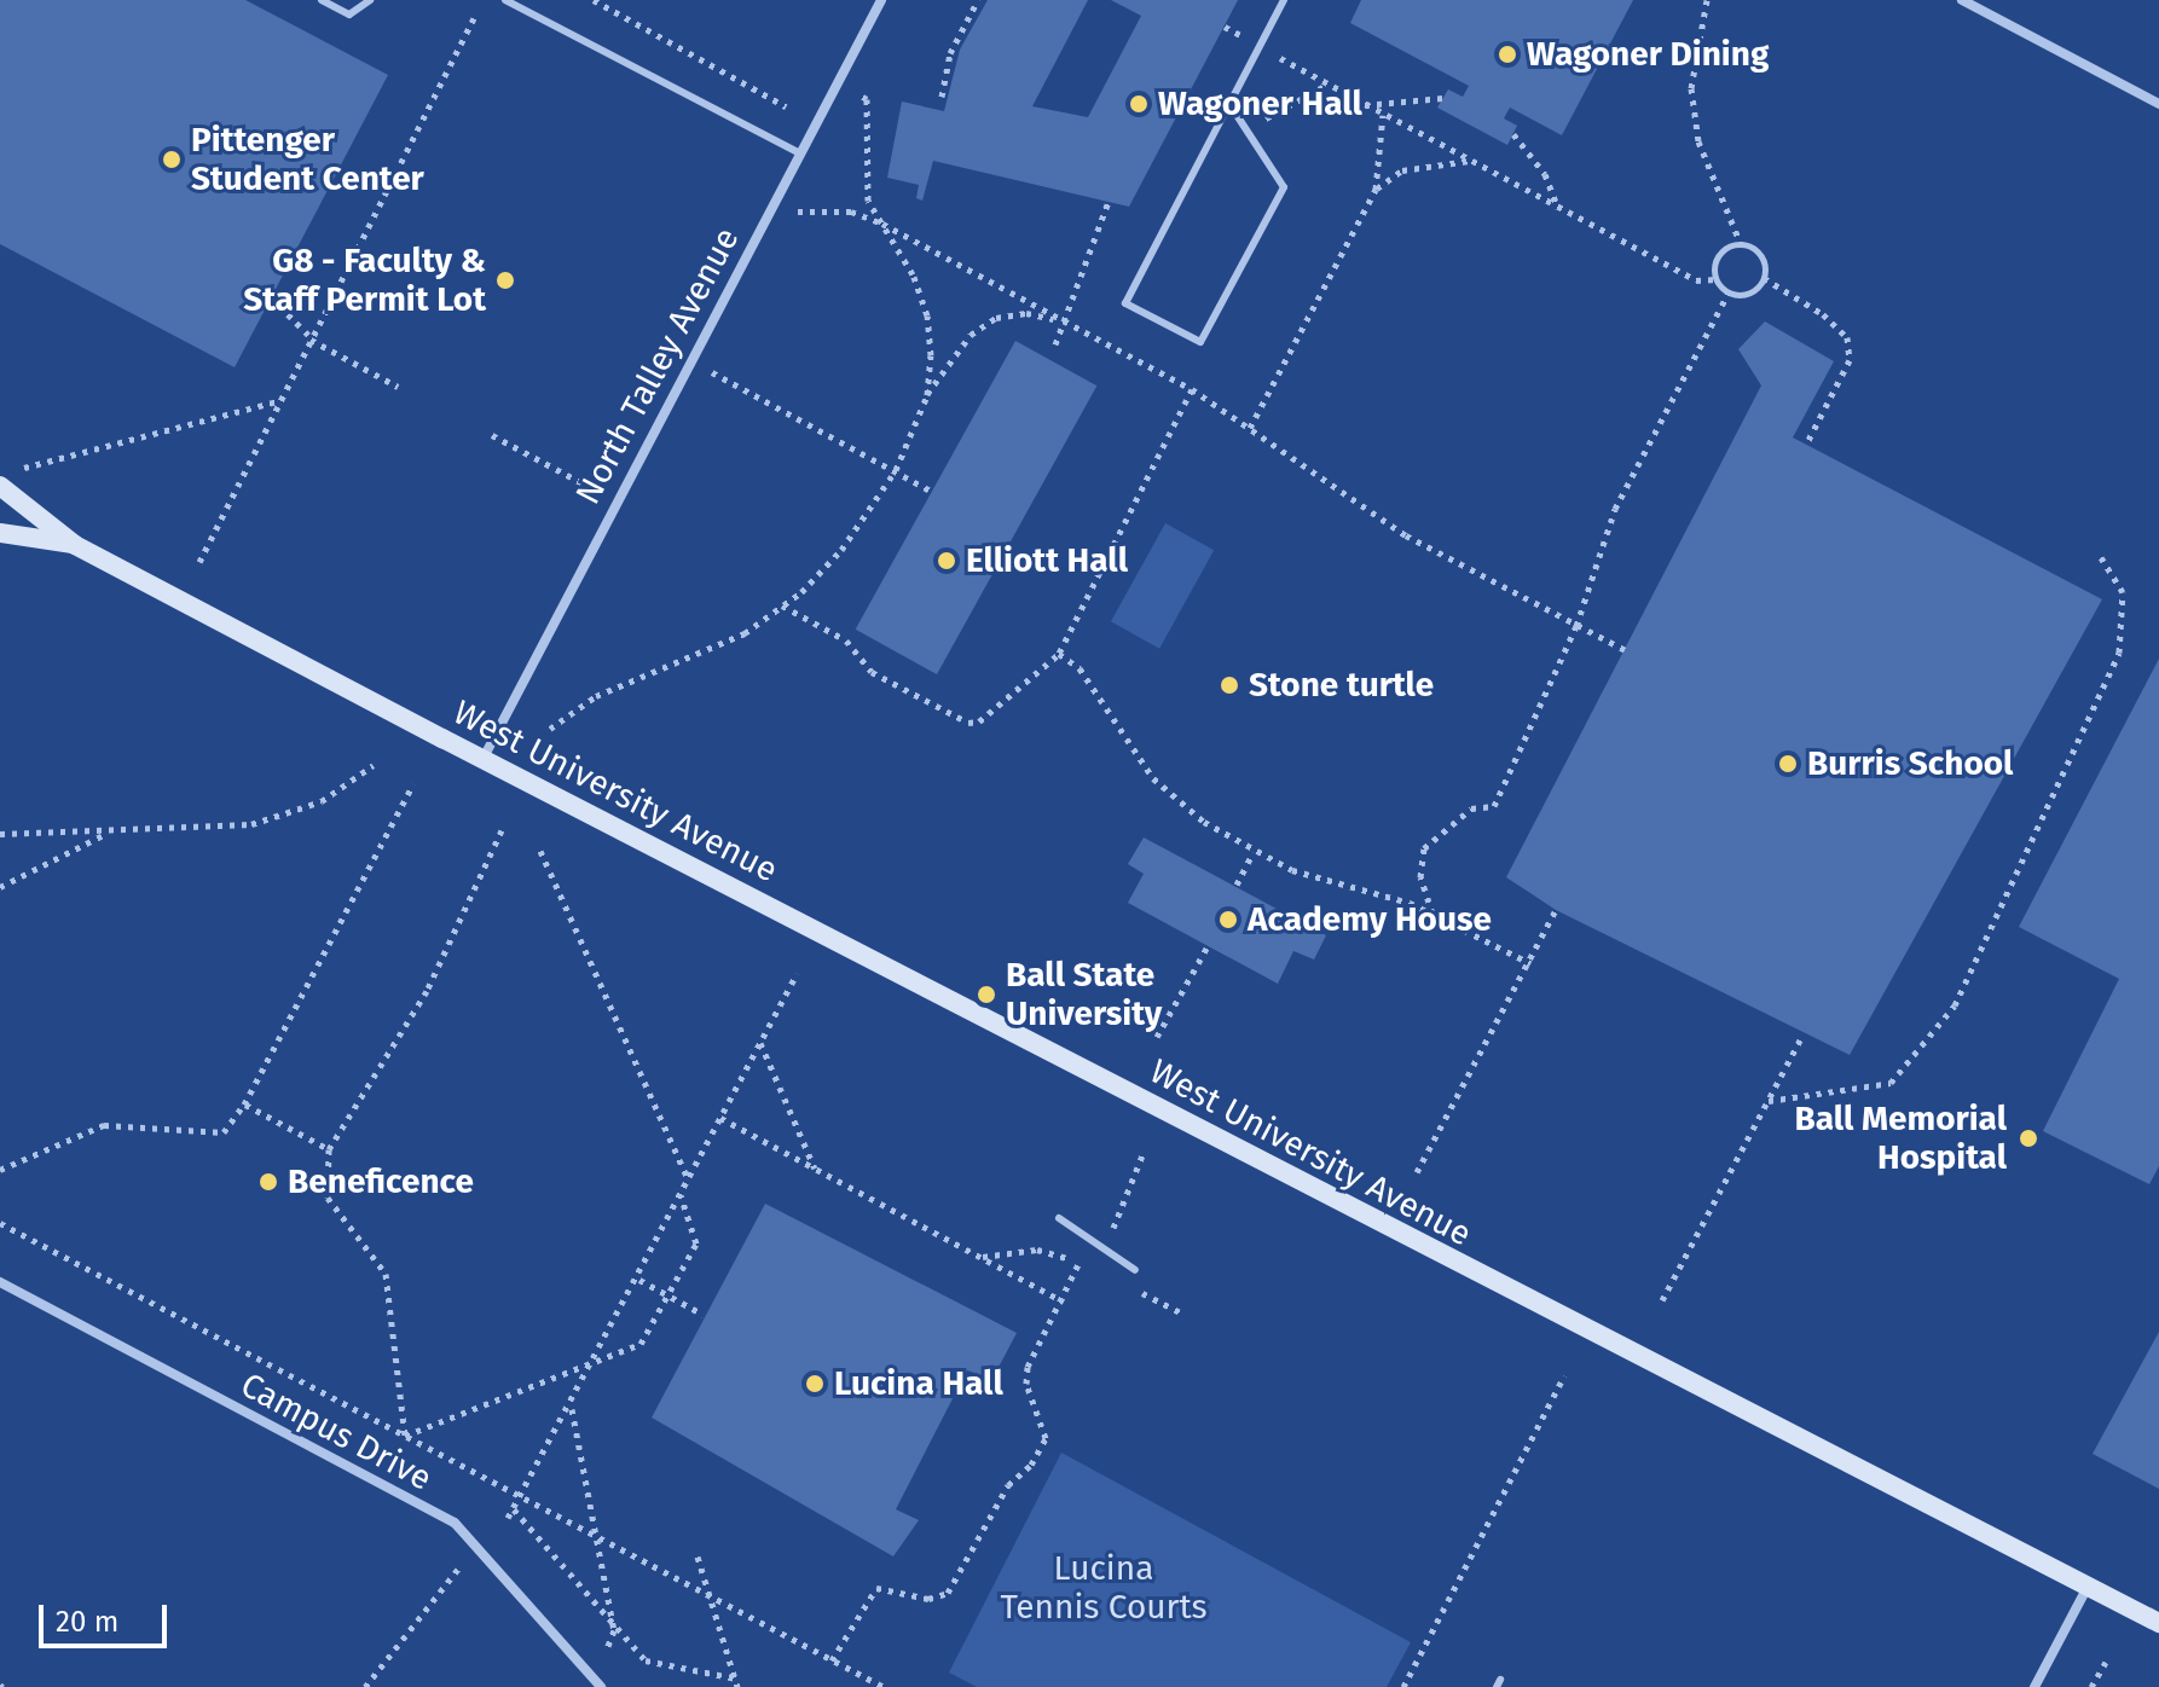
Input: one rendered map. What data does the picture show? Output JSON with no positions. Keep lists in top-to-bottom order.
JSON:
{
  "streets": {
    "street": ["North Talley Avenue", "West University Avenue", "Campus Drive"]
  },
  "crossings": [
    ["North Talley Avenue", "West University Avenue"]
  ],
  "parks": ["Lucina Tennis Courts"],
  "places": [
    "Wagoner Dining",
    "Wagoner Hall",
    "Pittenger Student Center",
    "G8 - Faculty & Staff Permit Lot",
    "Elliott Hall",
    "Stone turtle",
    "Burris School",
    "Academy House",
    "Ball State University",
    "Ball Memorial Hospital",
    "Beneficence",
    "Lucina Hall"
  ],
  "scale_bar": "20 m"
}
